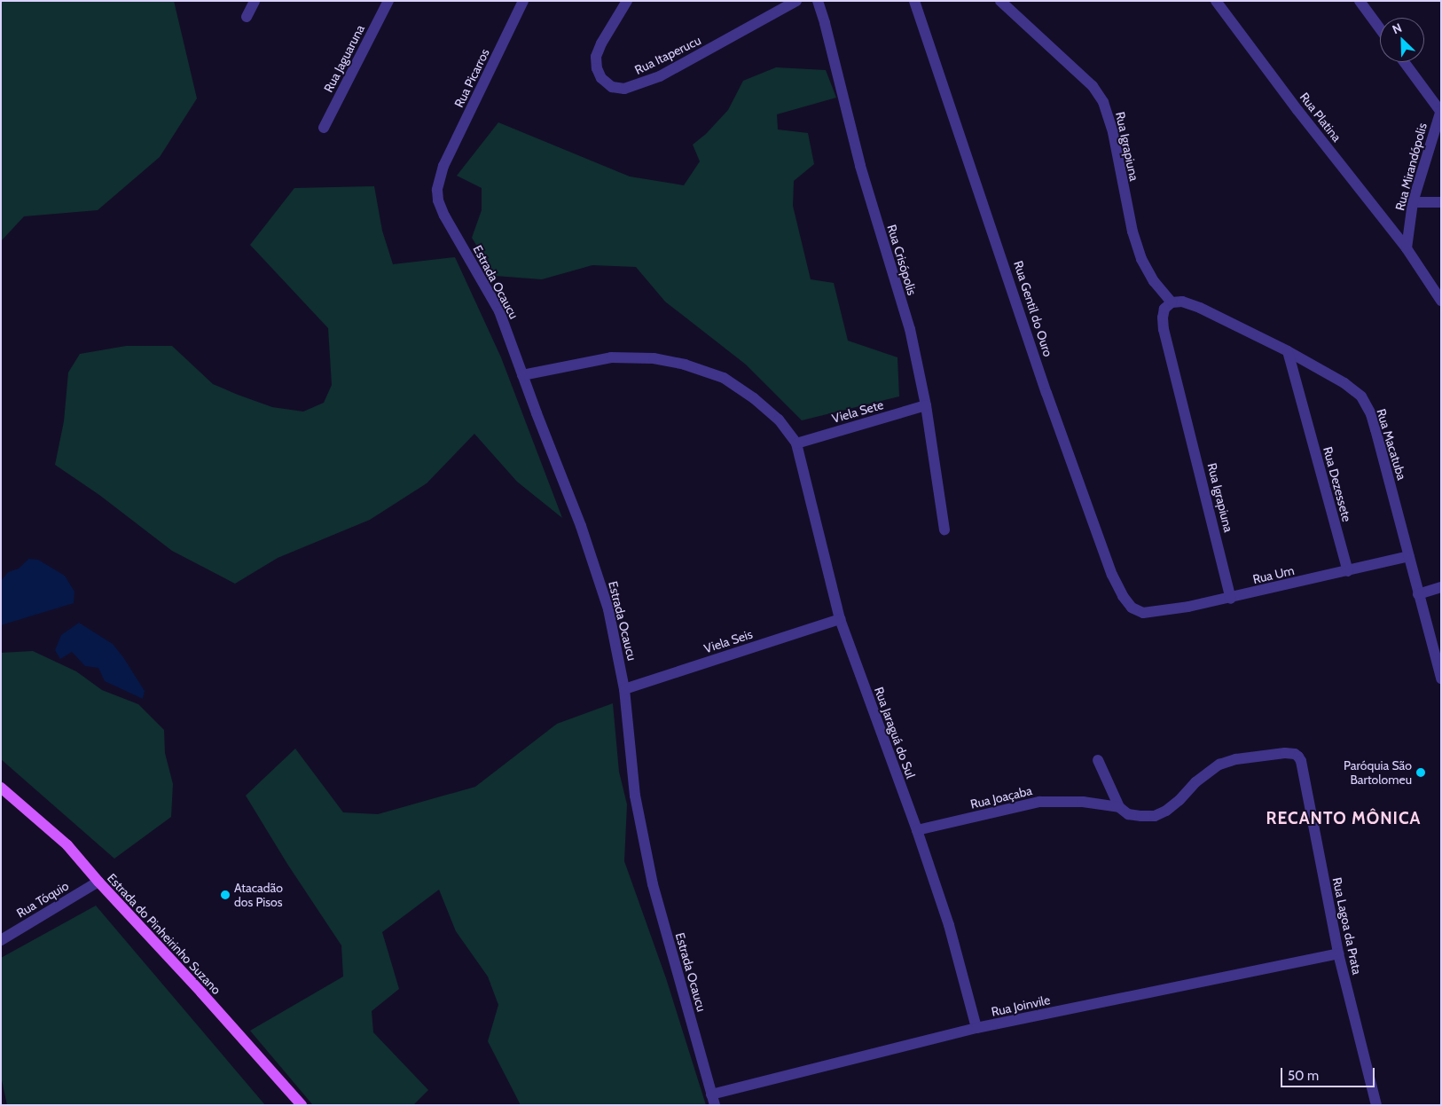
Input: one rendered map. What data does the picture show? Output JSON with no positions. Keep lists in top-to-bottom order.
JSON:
{
  "streets": {
    "main road": ["Estrada do Pinheirinho Suzano"],
    "street": [
      "Rua Itaperucu",
      "Rua Jaguaruna",
      "Rua Picarros",
      "Rua Platina",
      "Rua Igrapiuna",
      "Rua Mirandópolis",
      "Rua Crisópolis",
      "Estrada Ocaucu",
      "Rua Gentil do Ouro",
      "Viela Sete",
      "Rua Macatuba",
      "Rua Dezessete",
      "Rua Um",
      "Viela Seis",
      "Rua Jaraguá do Sul",
      "Rua Joaçaba",
      "Rua Tóquio",
      "Rua Lagoa da Prata",
      "Rua Joinvile"
    ]
  },
  "crossings": [
    ["Rua Picarros", "Estrada Ocaucu"],
    ["Rua Platina", "Rua Mirandópolis"],
    ["Rua Igrapiuna", "Rua Macatuba"],
    ["Rua Igrapiuna", "Rua Um"],
    ["Rua Crisópolis", "Viela Sete"],
    ["Estrada Ocaucu", "Viela Seis"],
    ["Estrada Ocaucu", "Rua Joinvile"],
    ["Rua Gentil do Ouro", "Rua Um"],
    ["Viela Sete", "Rua Jaraguá do Sul"],
    ["Rua Macatuba", "Rua Dezessete"],
    ["Rua Macatuba", "Rua Um"],
    ["Rua Dezessete", "Rua Um"],
    ["Viela Seis", "Rua Jaraguá do Sul"],
    ["Rua Jaraguá do Sul", "Rua Joaçaba"],
    ["Rua Jaraguá do Sul", "Rua Joinvile"],
    ["Rua Joaçaba", "Rua Lagoa da Prata"],
    ["Rua Tóquio", "Estrada do Pinheirinho Suzano"],
    ["Rua Lagoa da Prata", "Rua Joinvile"]
  ],
  "districts": ["RECANTO MÔNICA"],
  "places": ["Paróquia São Bartolomeu", "Atacadão dos Pisos"],
  "scale_bar": "50 m",
  "north": "top left"
}
